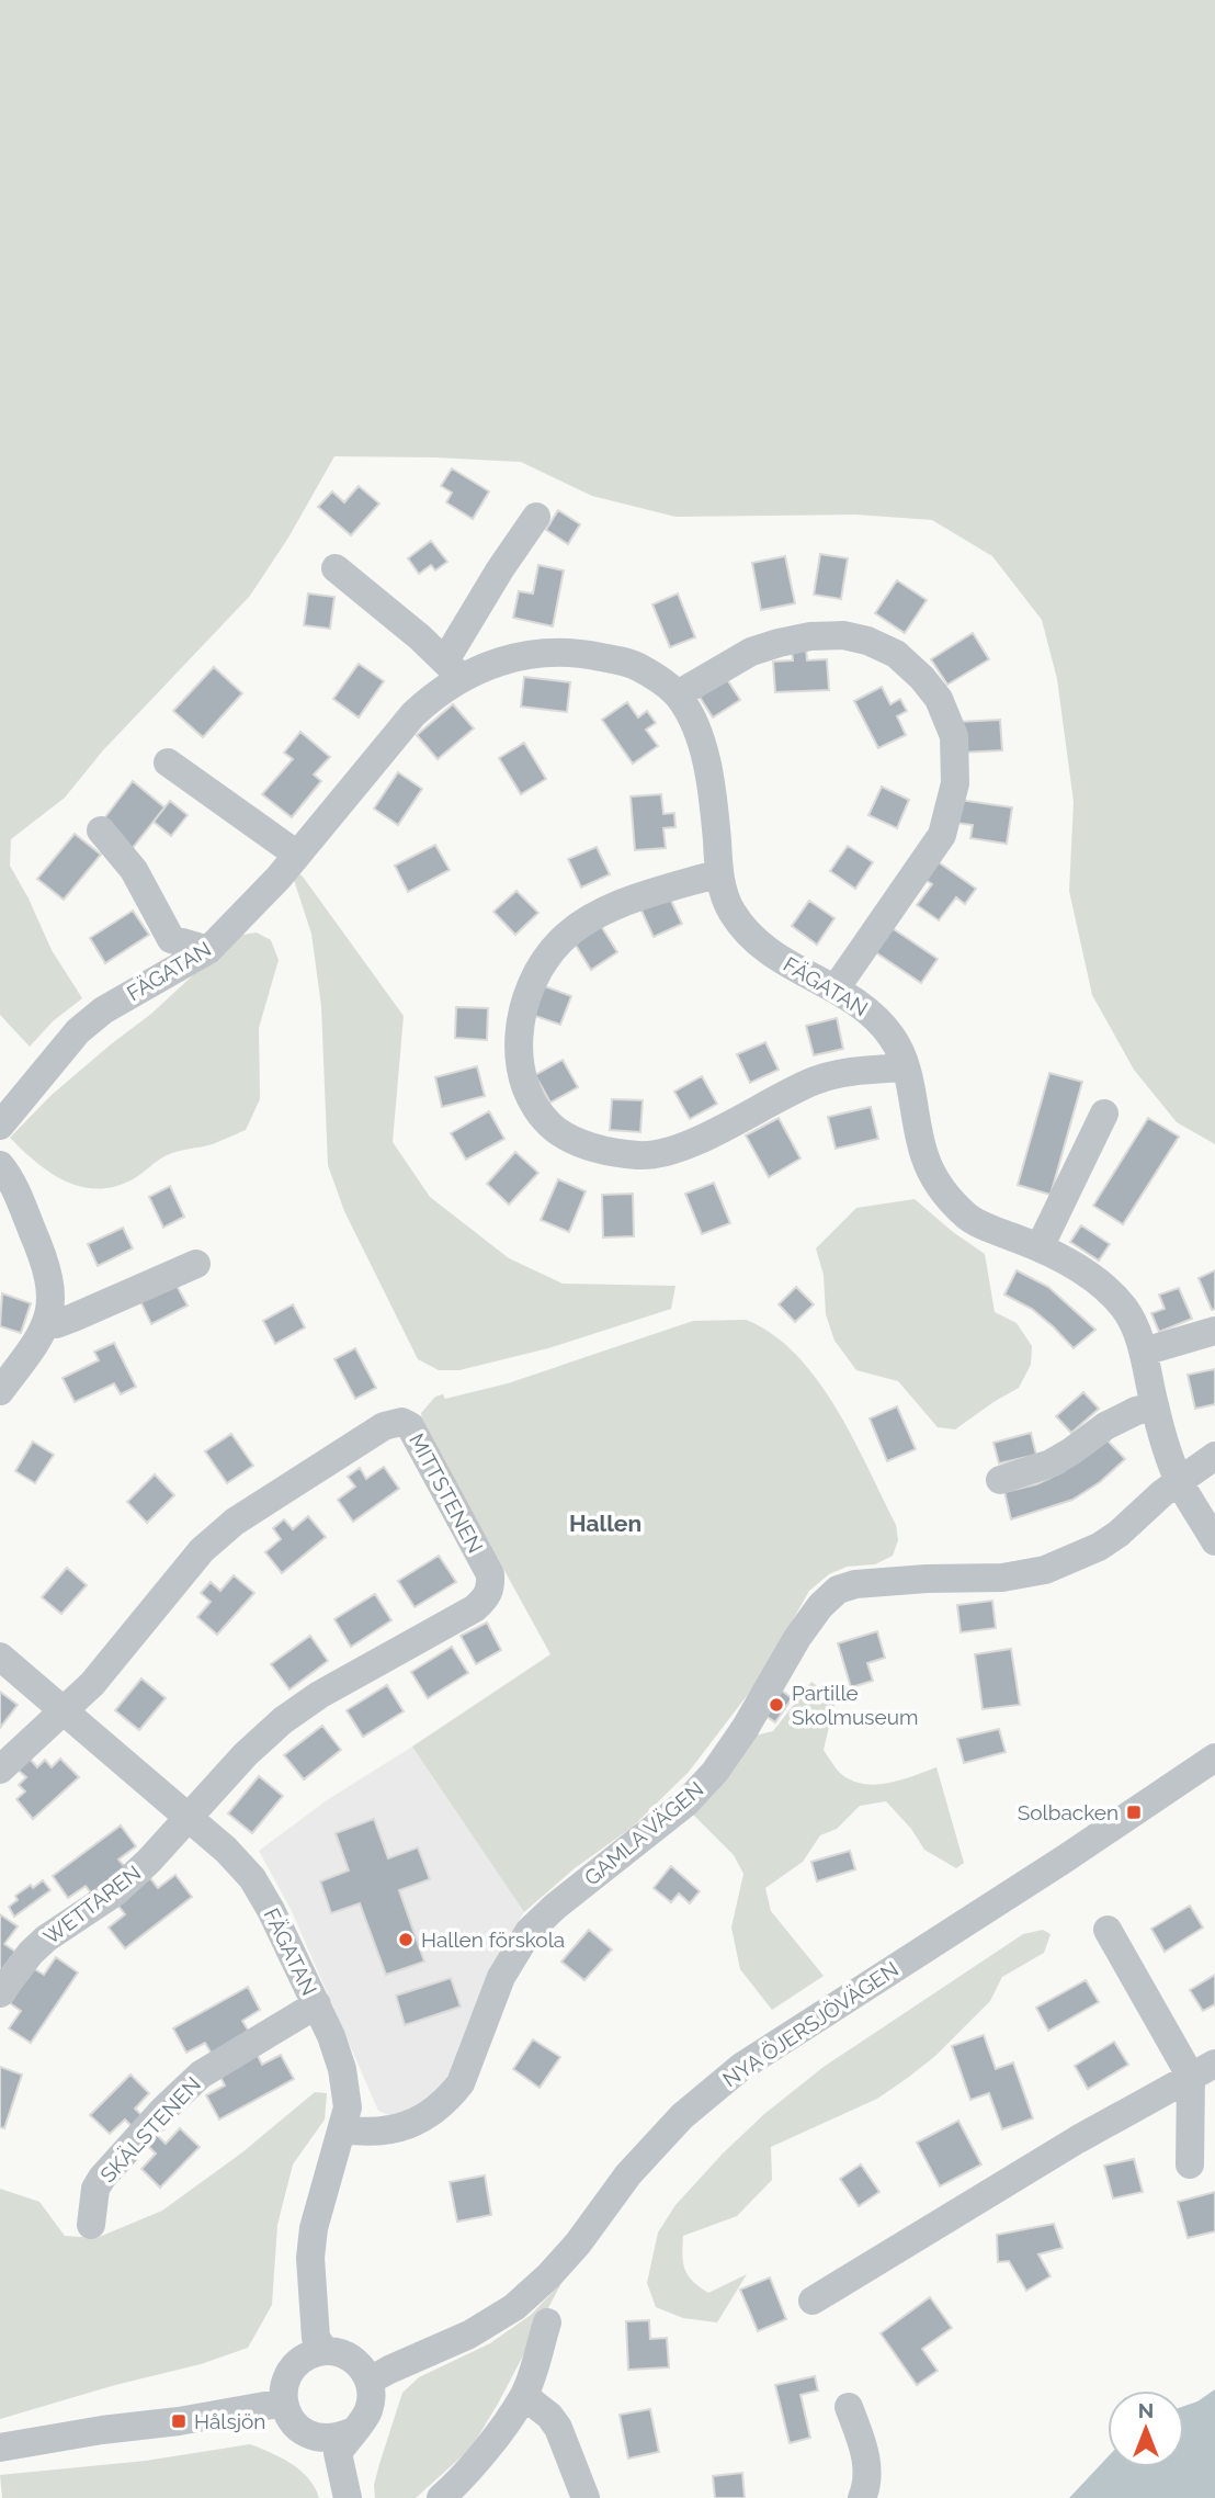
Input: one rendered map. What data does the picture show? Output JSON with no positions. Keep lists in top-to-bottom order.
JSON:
{
  "streets": {
    "street": [
      "FÄGATAN",
      "MITTSTENEN",
      "GAMLA VÄGEN",
      "WETTAREN",
      "NYA ÖJERSJÖVÄGEN",
      "SKÄLSTENEN"
    ]
  },
  "crossings": [
    ["FÄGATAN", "MITTSTENEN"],
    ["FÄGATAN", "GAMLA VÄGEN"],
    ["FÄGATAN", "WETTAREN"],
    ["FÄGATAN", "NYA ÖJERSJÖVÄGEN"],
    ["FÄGATAN", "SKÄLSTENEN"],
    ["MITTSTENEN", "WETTAREN"]
  ],
  "districts": ["Hallen"],
  "places": {
    "other": ["Partille Skolmuseum", "Hallen förskola"],
    "transit": ["Solbacken", "Hålsjön"]
  },
  "north": "top"
}
